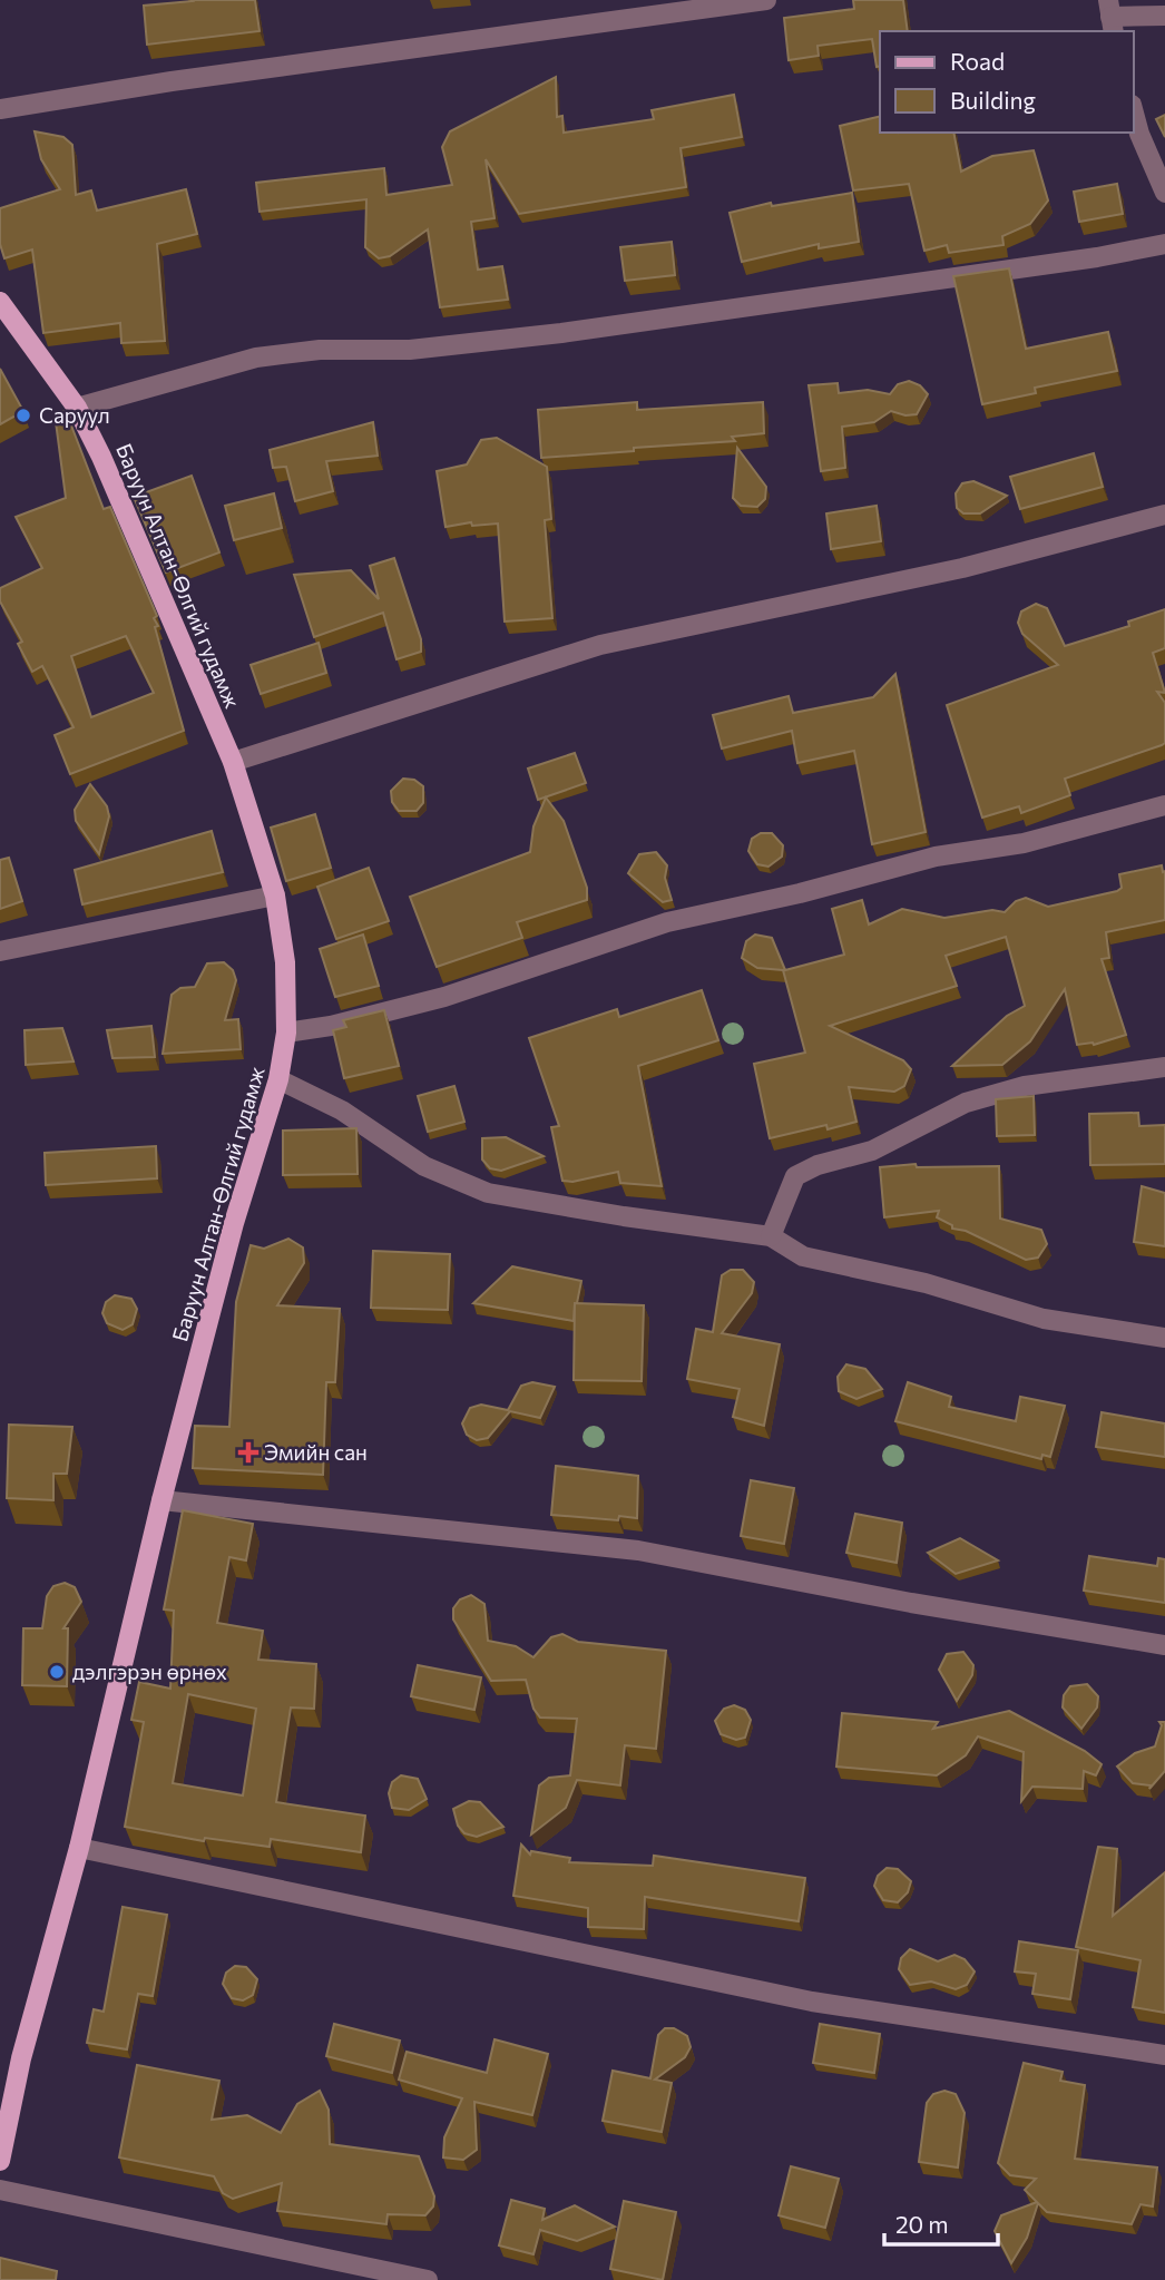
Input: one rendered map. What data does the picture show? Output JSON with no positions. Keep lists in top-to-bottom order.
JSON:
{
  "streets": {
    "main road": ["Баруун Алтан-Өлгий гудамж"]
  },
  "places": {
    "other": ["Саруул", "дэлгэрэн өрнөх"],
    "health": ["Эмийн сан"]
  },
  "legend": ["Road", "Building"],
  "scale_bar": "20 m"
}
